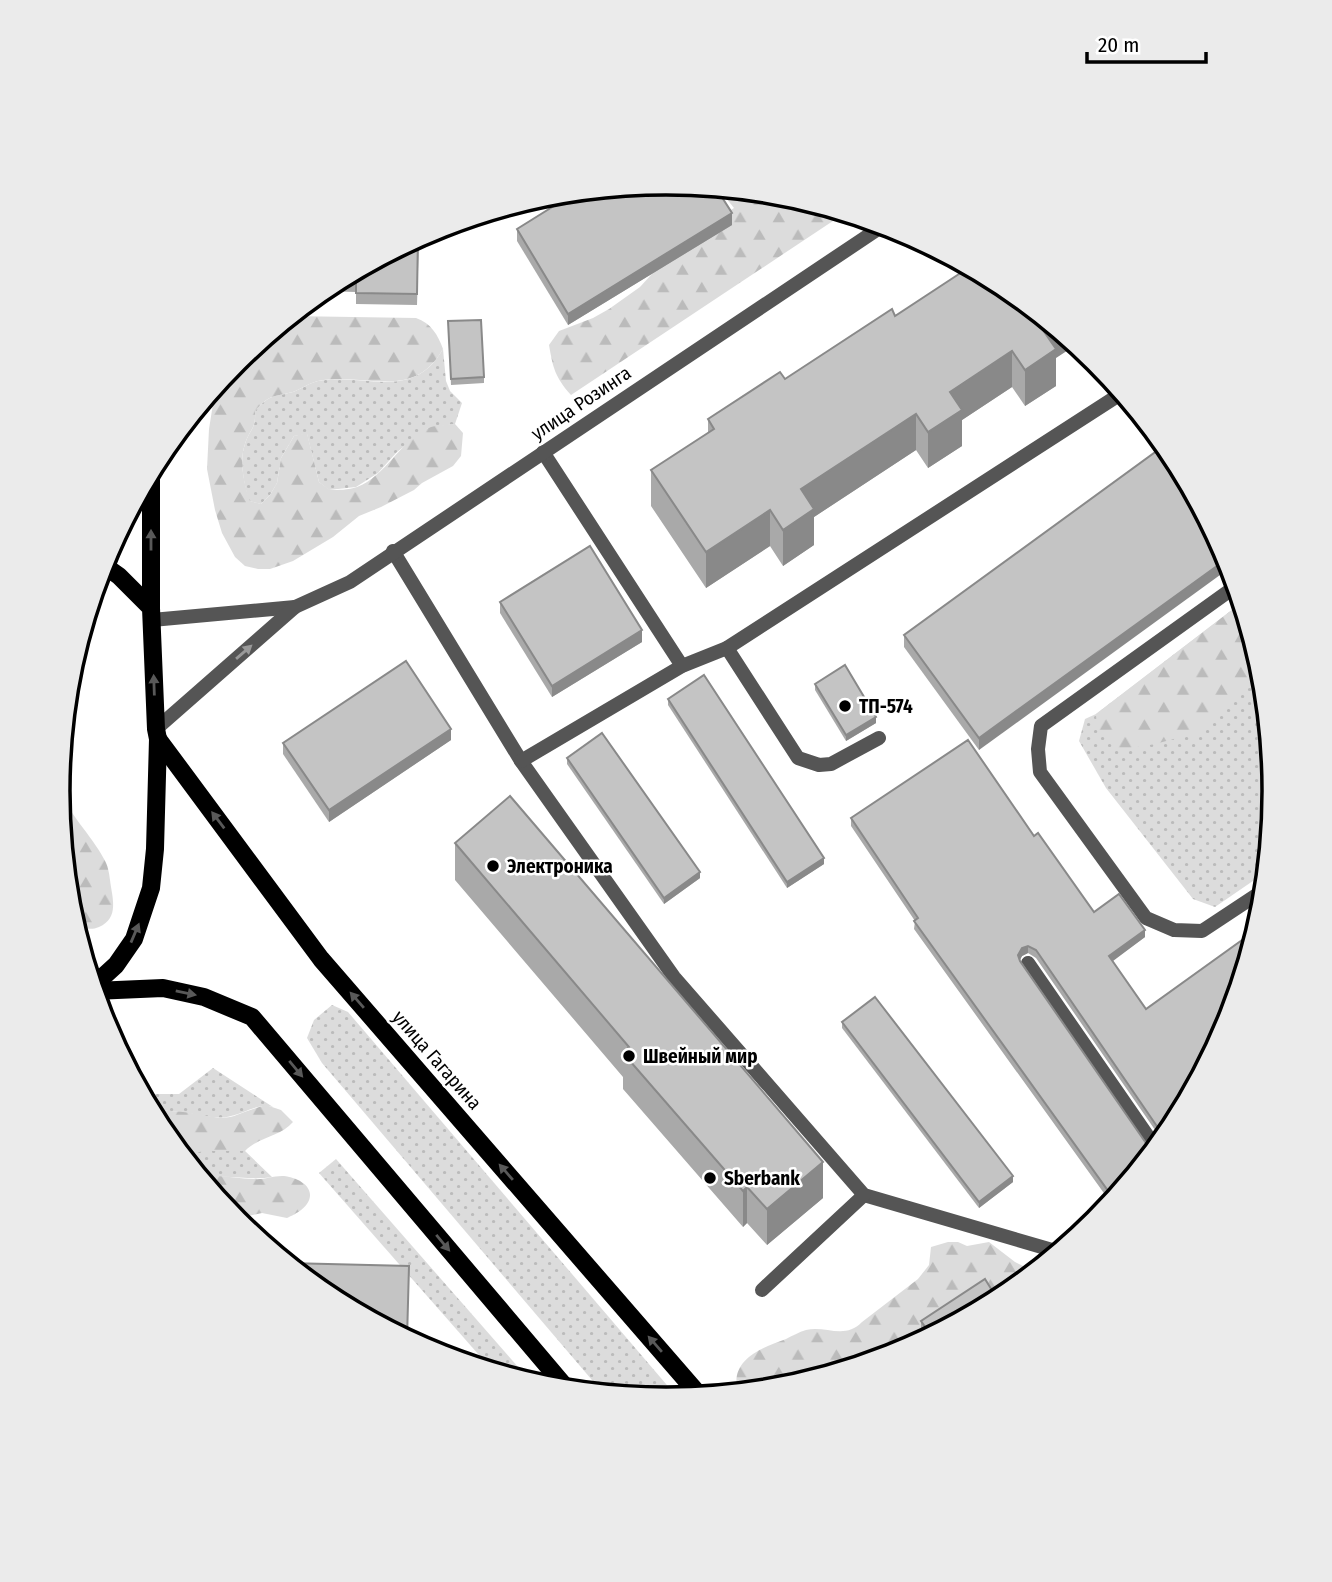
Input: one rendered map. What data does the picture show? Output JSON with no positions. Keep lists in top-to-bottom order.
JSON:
{
  "streets": {
    "main road": ["улица Гагарина"],
    "street": ["улица Розинга"]
  },
  "places": [
    "ТП-574",
    "Электроника",
    "Швейный мир",
    "Sberbank"
  ],
  "scale_bar": "20 m"
}
